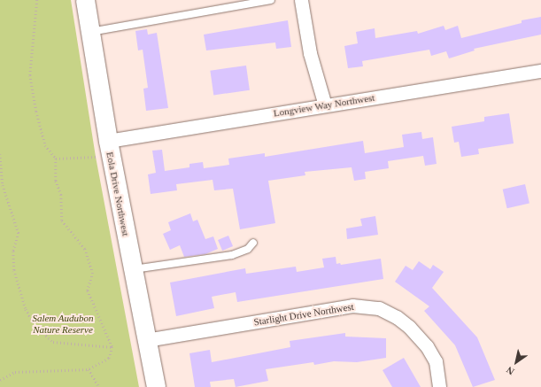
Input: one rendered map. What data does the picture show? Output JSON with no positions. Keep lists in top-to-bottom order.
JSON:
{
  "streets": {
    "main road": ["Eola Drive Northwest"],
    "street": ["Longview Way Northwest", "Starlight Drive Northwest"]
  },
  "crossings": [
    ["Longview Way Northwest", "Eola Drive Northwest"],
    ["Eola Drive Northwest", "Starlight Drive Northwest"]
  ],
  "parks": ["Salem Audubon Nature Reserve"],
  "north": "bottom left"
}
